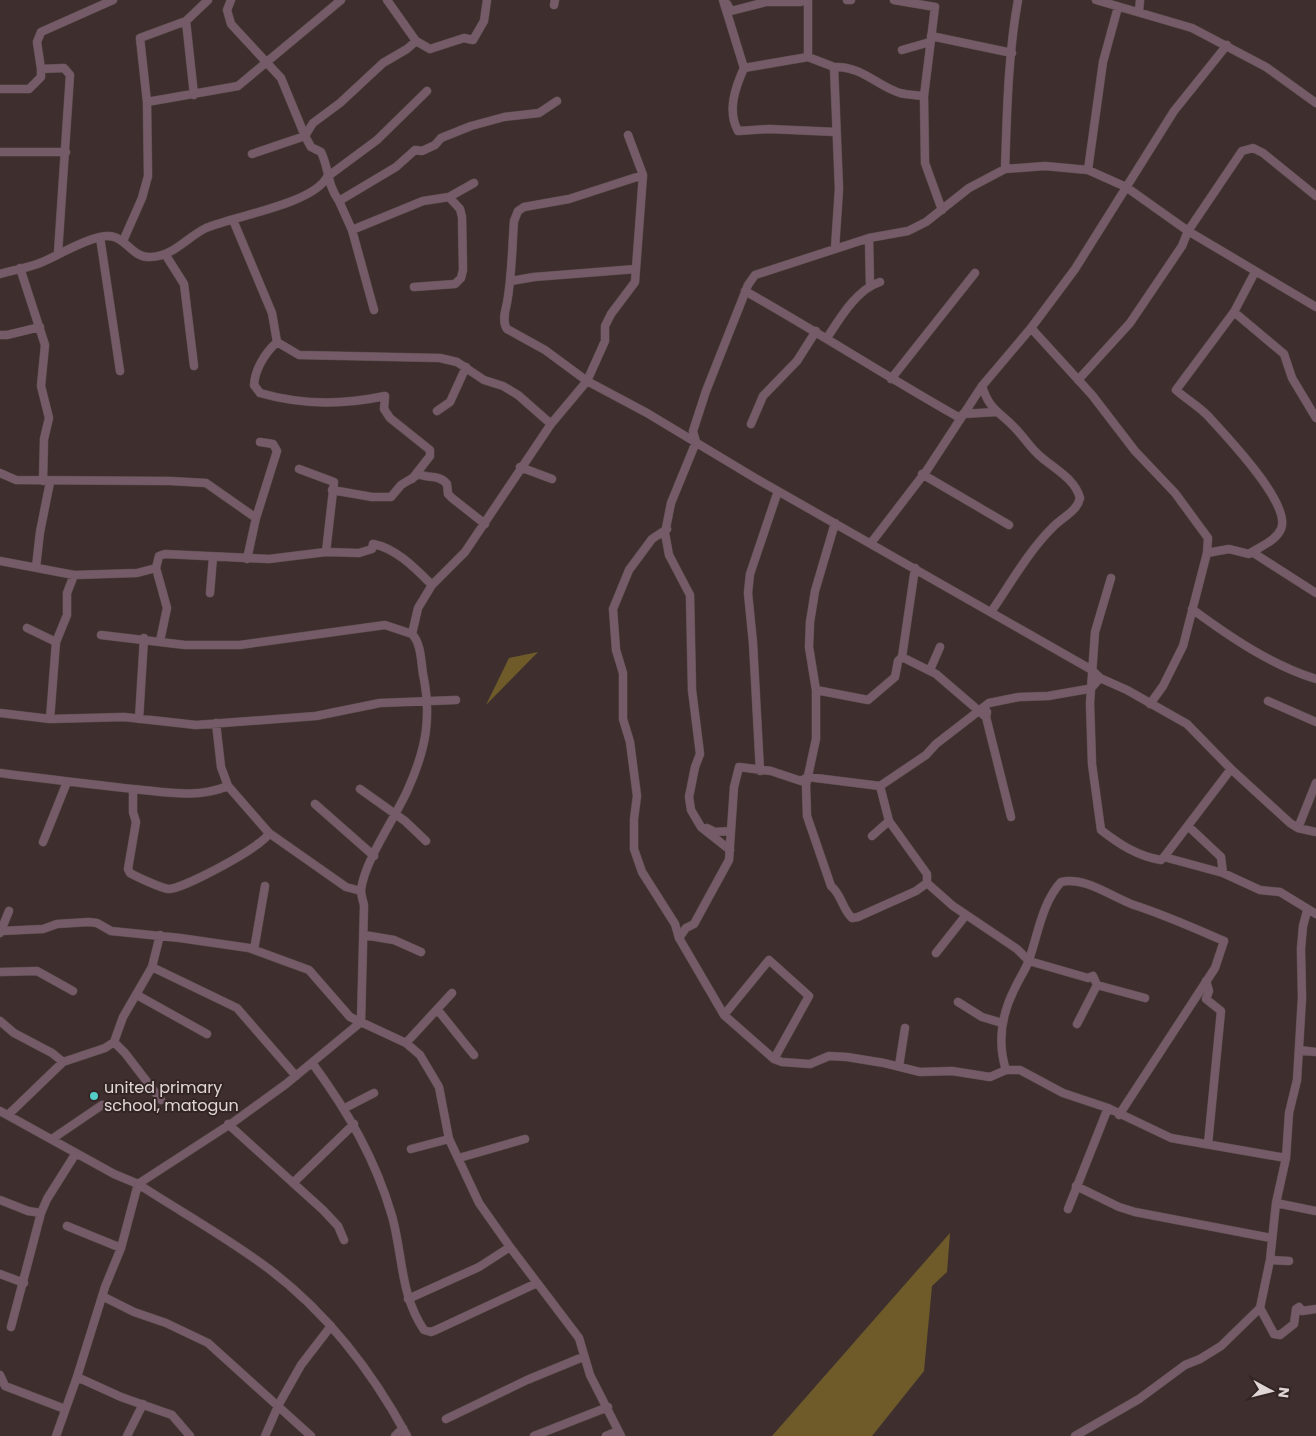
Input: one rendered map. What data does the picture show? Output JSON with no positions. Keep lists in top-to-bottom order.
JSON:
{
  "places": ["united primary school, matogun"],
  "north": "right"
}
